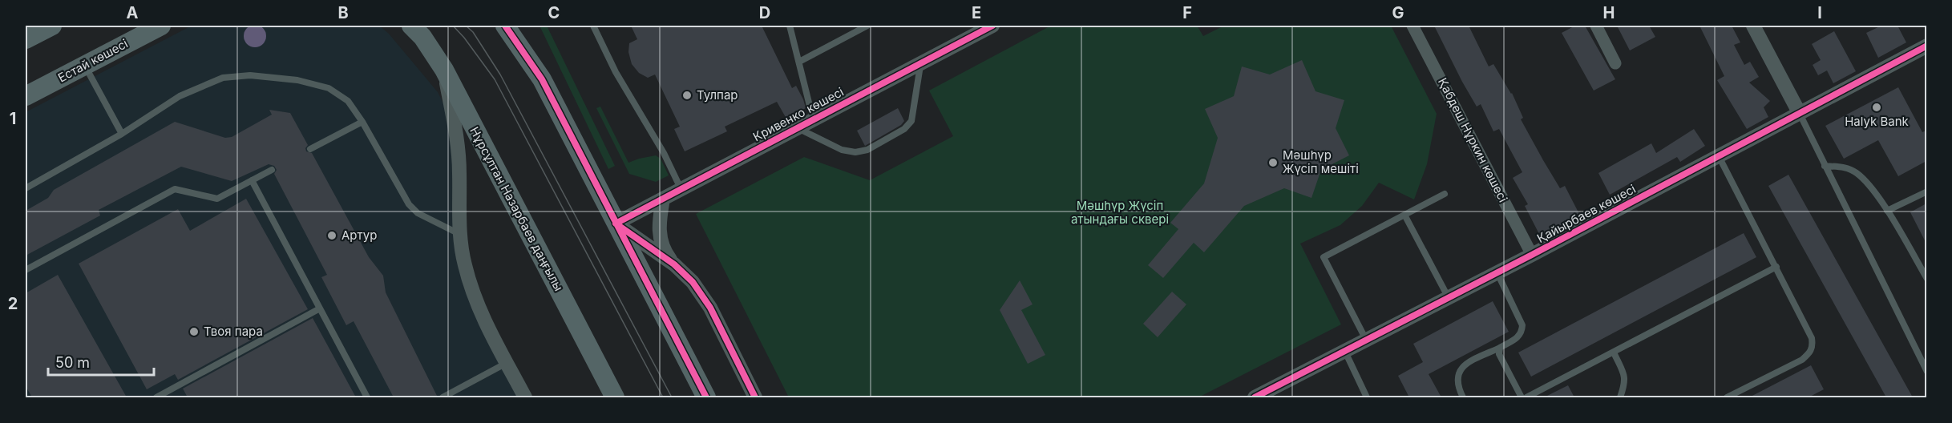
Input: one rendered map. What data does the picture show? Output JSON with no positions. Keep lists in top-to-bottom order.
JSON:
{
  "streets": {
    "main road": ["Естай көшесі", "Нұрсұлтан Назарбаев даңғылы"],
    "street": ["Кривенко көшесі", "Қабдеш Нұркин көшесі", "Қайырбаев көшесі"]
  },
  "crossings": [
    ["Қабдеш Нұркин көшесі", "Қайырбаев көшесі"]
  ],
  "parks": ["Мәшһүр Жүсіп атындағы сквері"],
  "places": [
    "Тулпар",
    "Halyk Bank",
    "Мәшһүр Жүсіп мешіті",
    "Артур",
    "Твоя пара"
  ],
  "scale_bar": "50 m",
  "grid": {
    "columns": [
      "A",
      "B",
      "C",
      "D",
      "E",
      "F",
      "G",
      "H",
      "I"
    ],
    "rows": ["1", "2"]
  }
}
